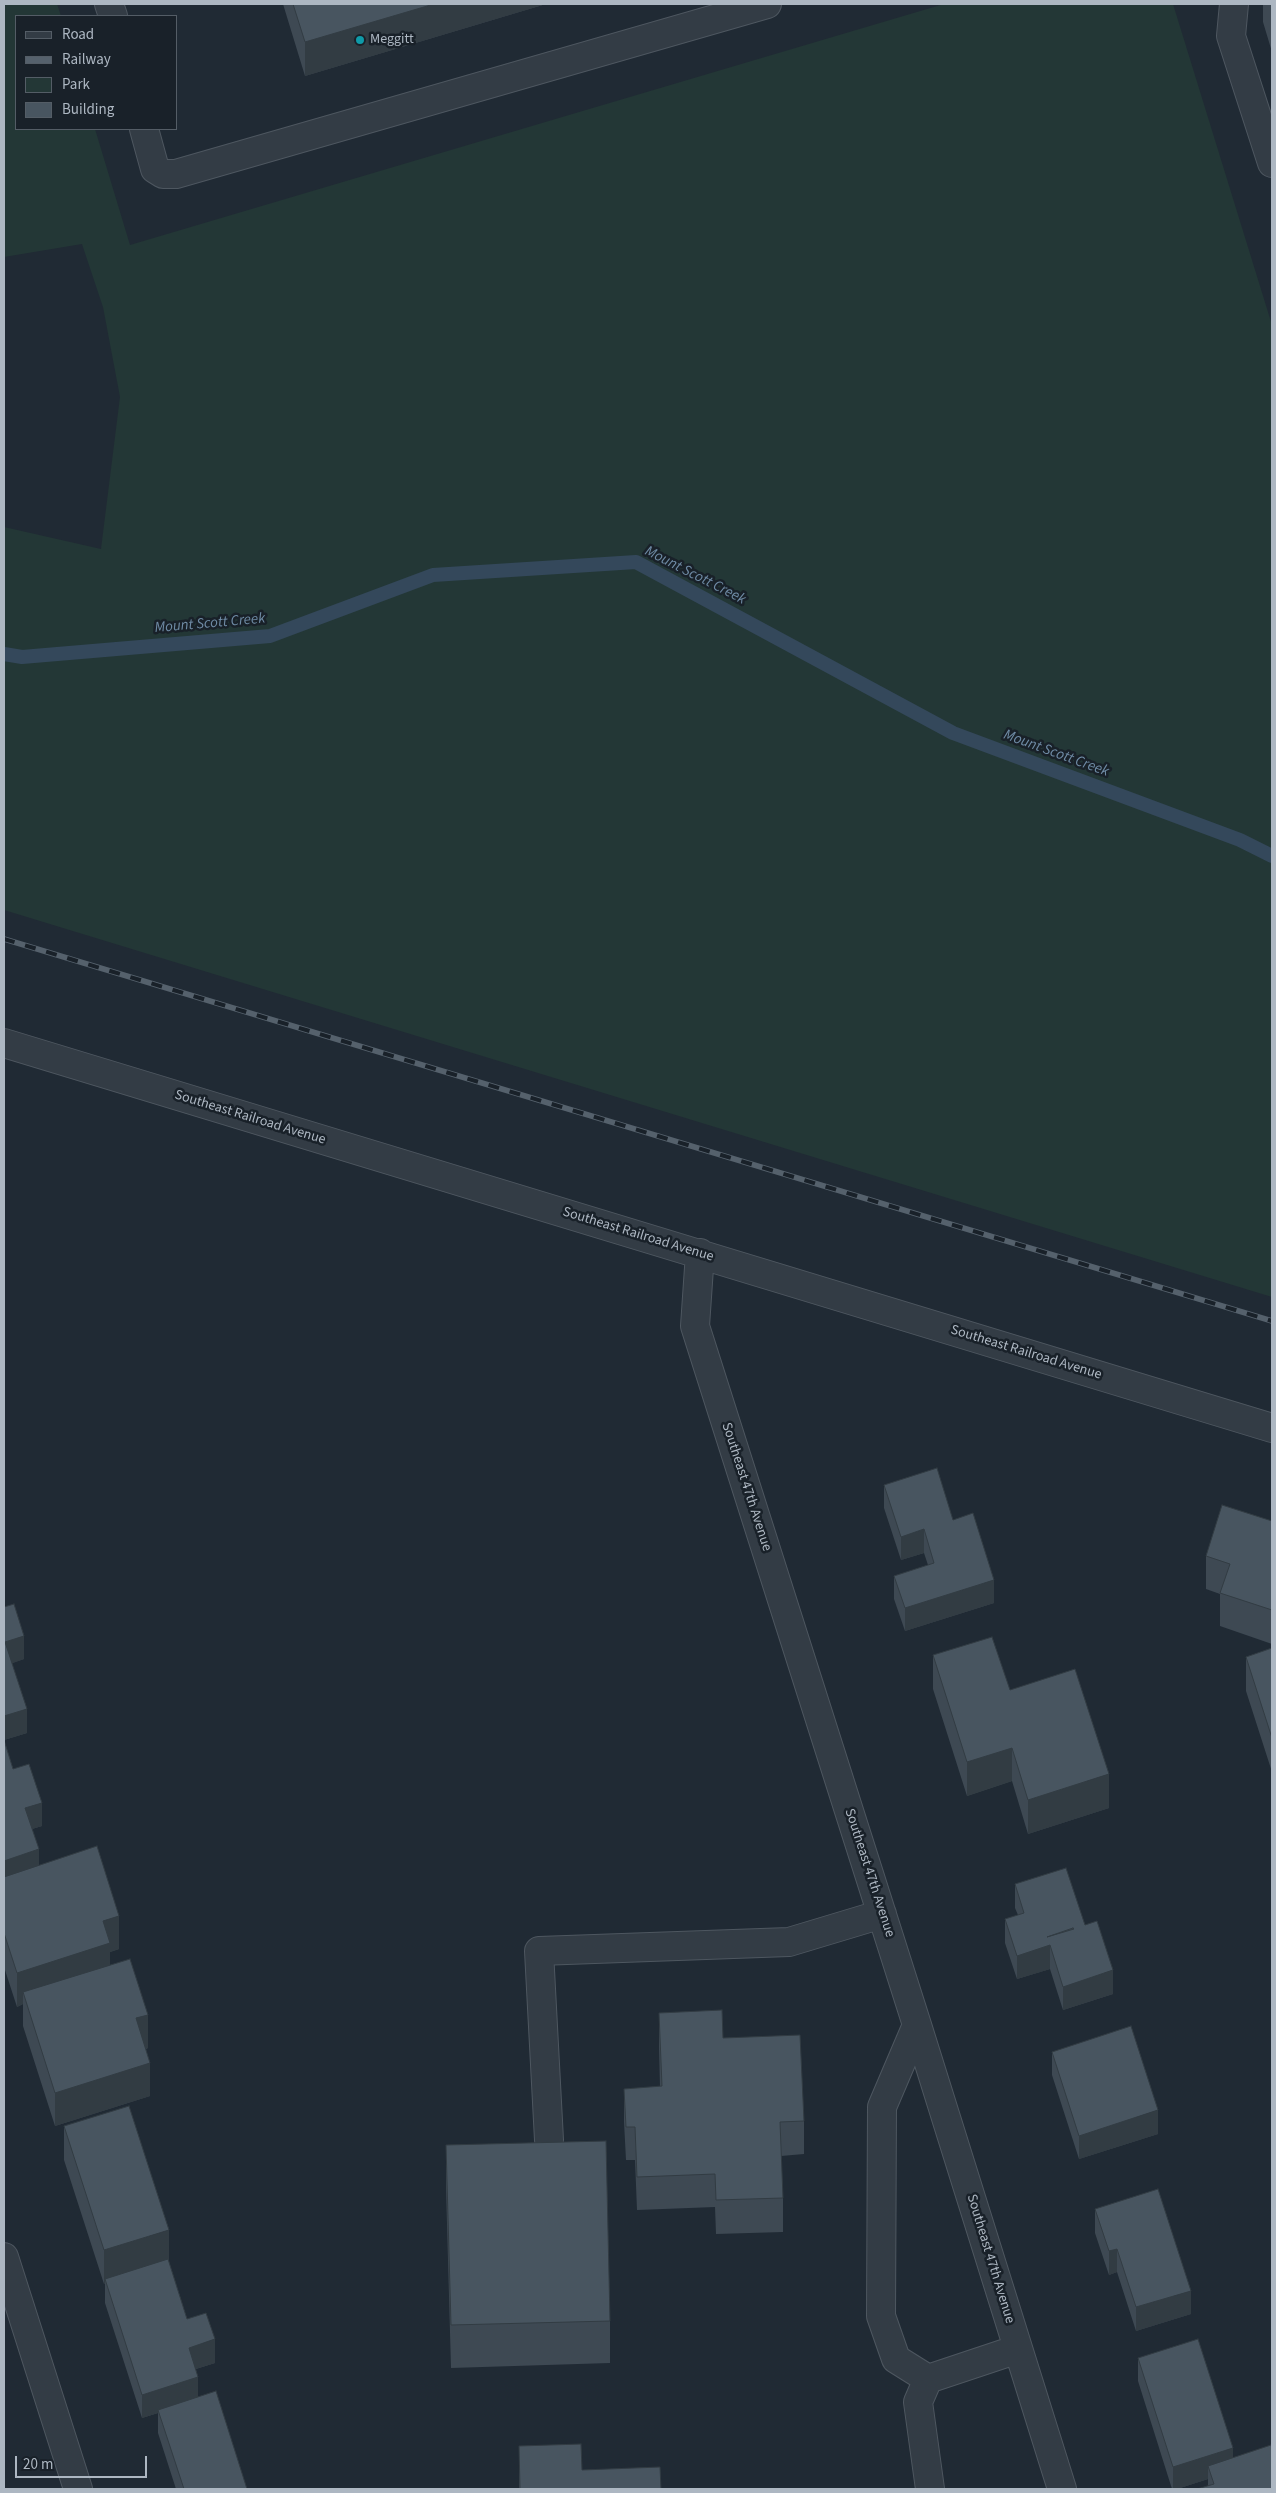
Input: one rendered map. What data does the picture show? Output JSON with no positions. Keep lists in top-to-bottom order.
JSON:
{
  "streets": {
    "street": ["Southeast Railroad Avenue", "Southeast 47th Avenue"]
  },
  "crossings": [
    ["Southeast Railroad Avenue", "Southeast 47th Avenue"]
  ],
  "water": ["Mount Scott Creek"],
  "places": ["Meggitt"],
  "legend": [
    "Road",
    "Railway",
    "Park",
    "Building"
  ],
  "scale_bar": "20 m"
}
